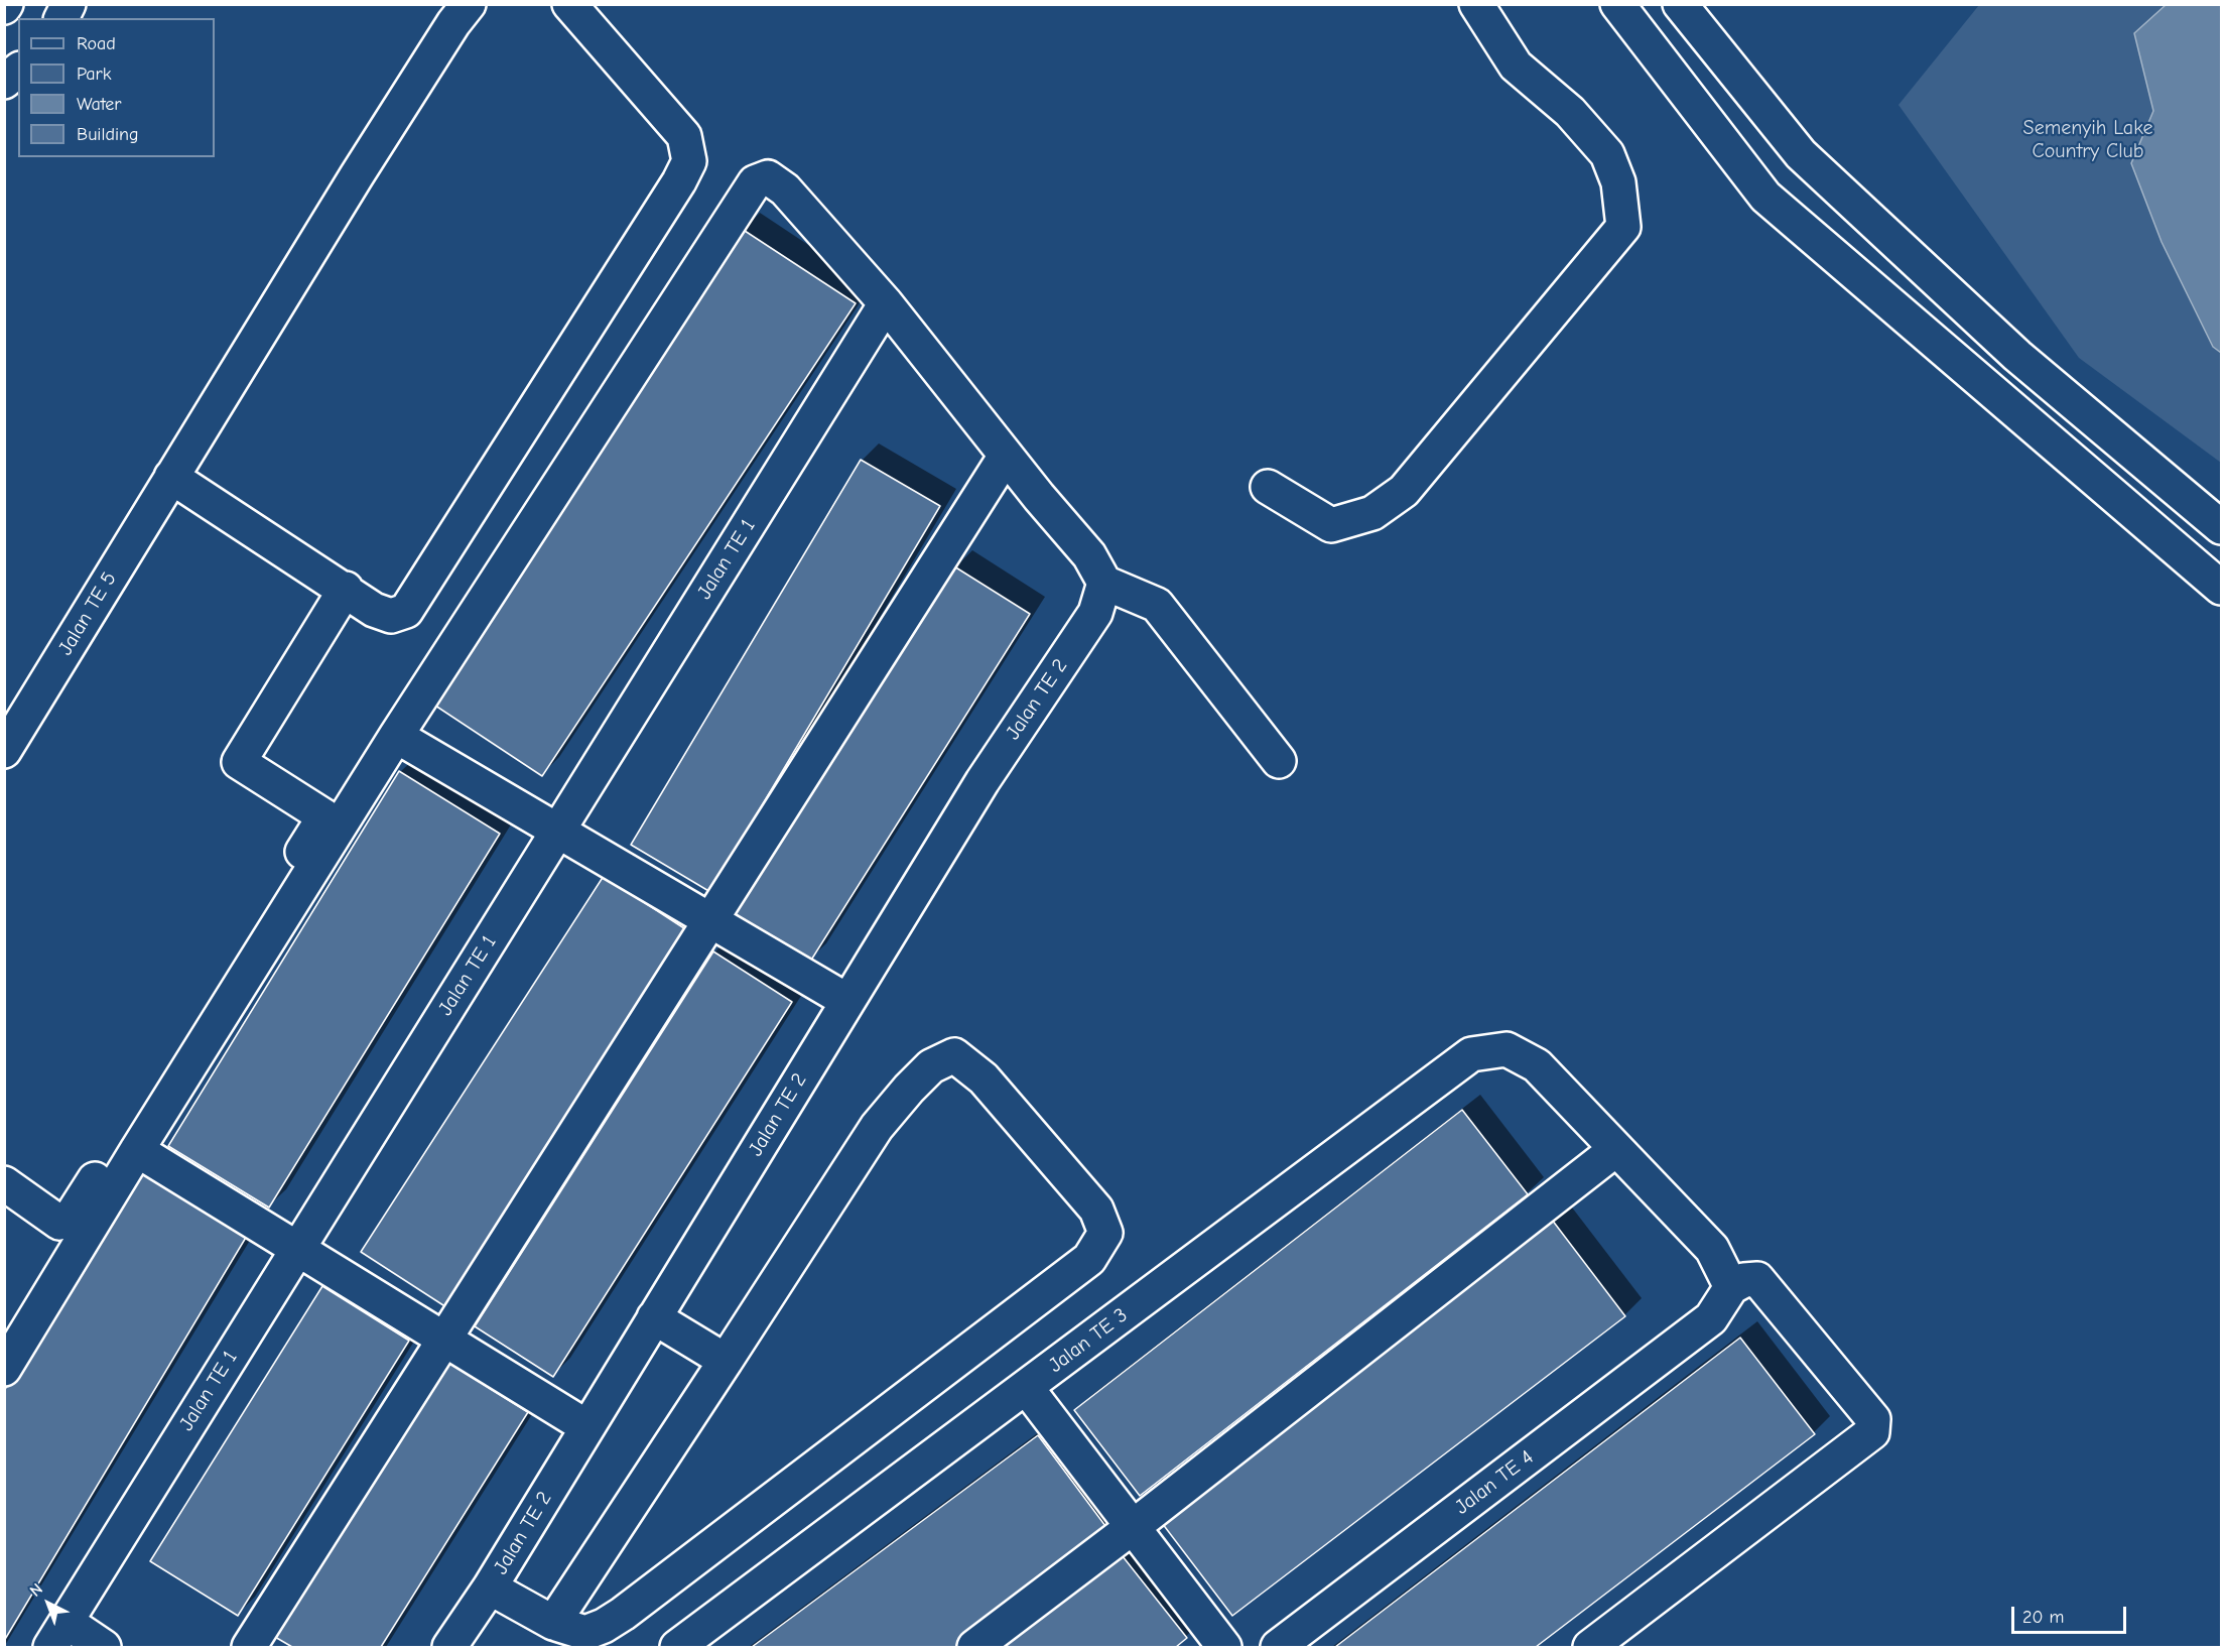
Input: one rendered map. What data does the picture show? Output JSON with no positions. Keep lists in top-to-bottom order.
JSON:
{
  "streets": {
    "street": [
      "Jalan TE 1",
      "Jalan TE 5",
      "Jalan TE 2",
      "Jalan TE 3",
      "Jalan TE 4"
    ]
  },
  "parks": ["Semenyih Lake Country Club"],
  "legend": [
    "Road",
    "Park",
    "Water",
    "Building"
  ],
  "scale_bar": "20 m",
  "north": "top left"
}
